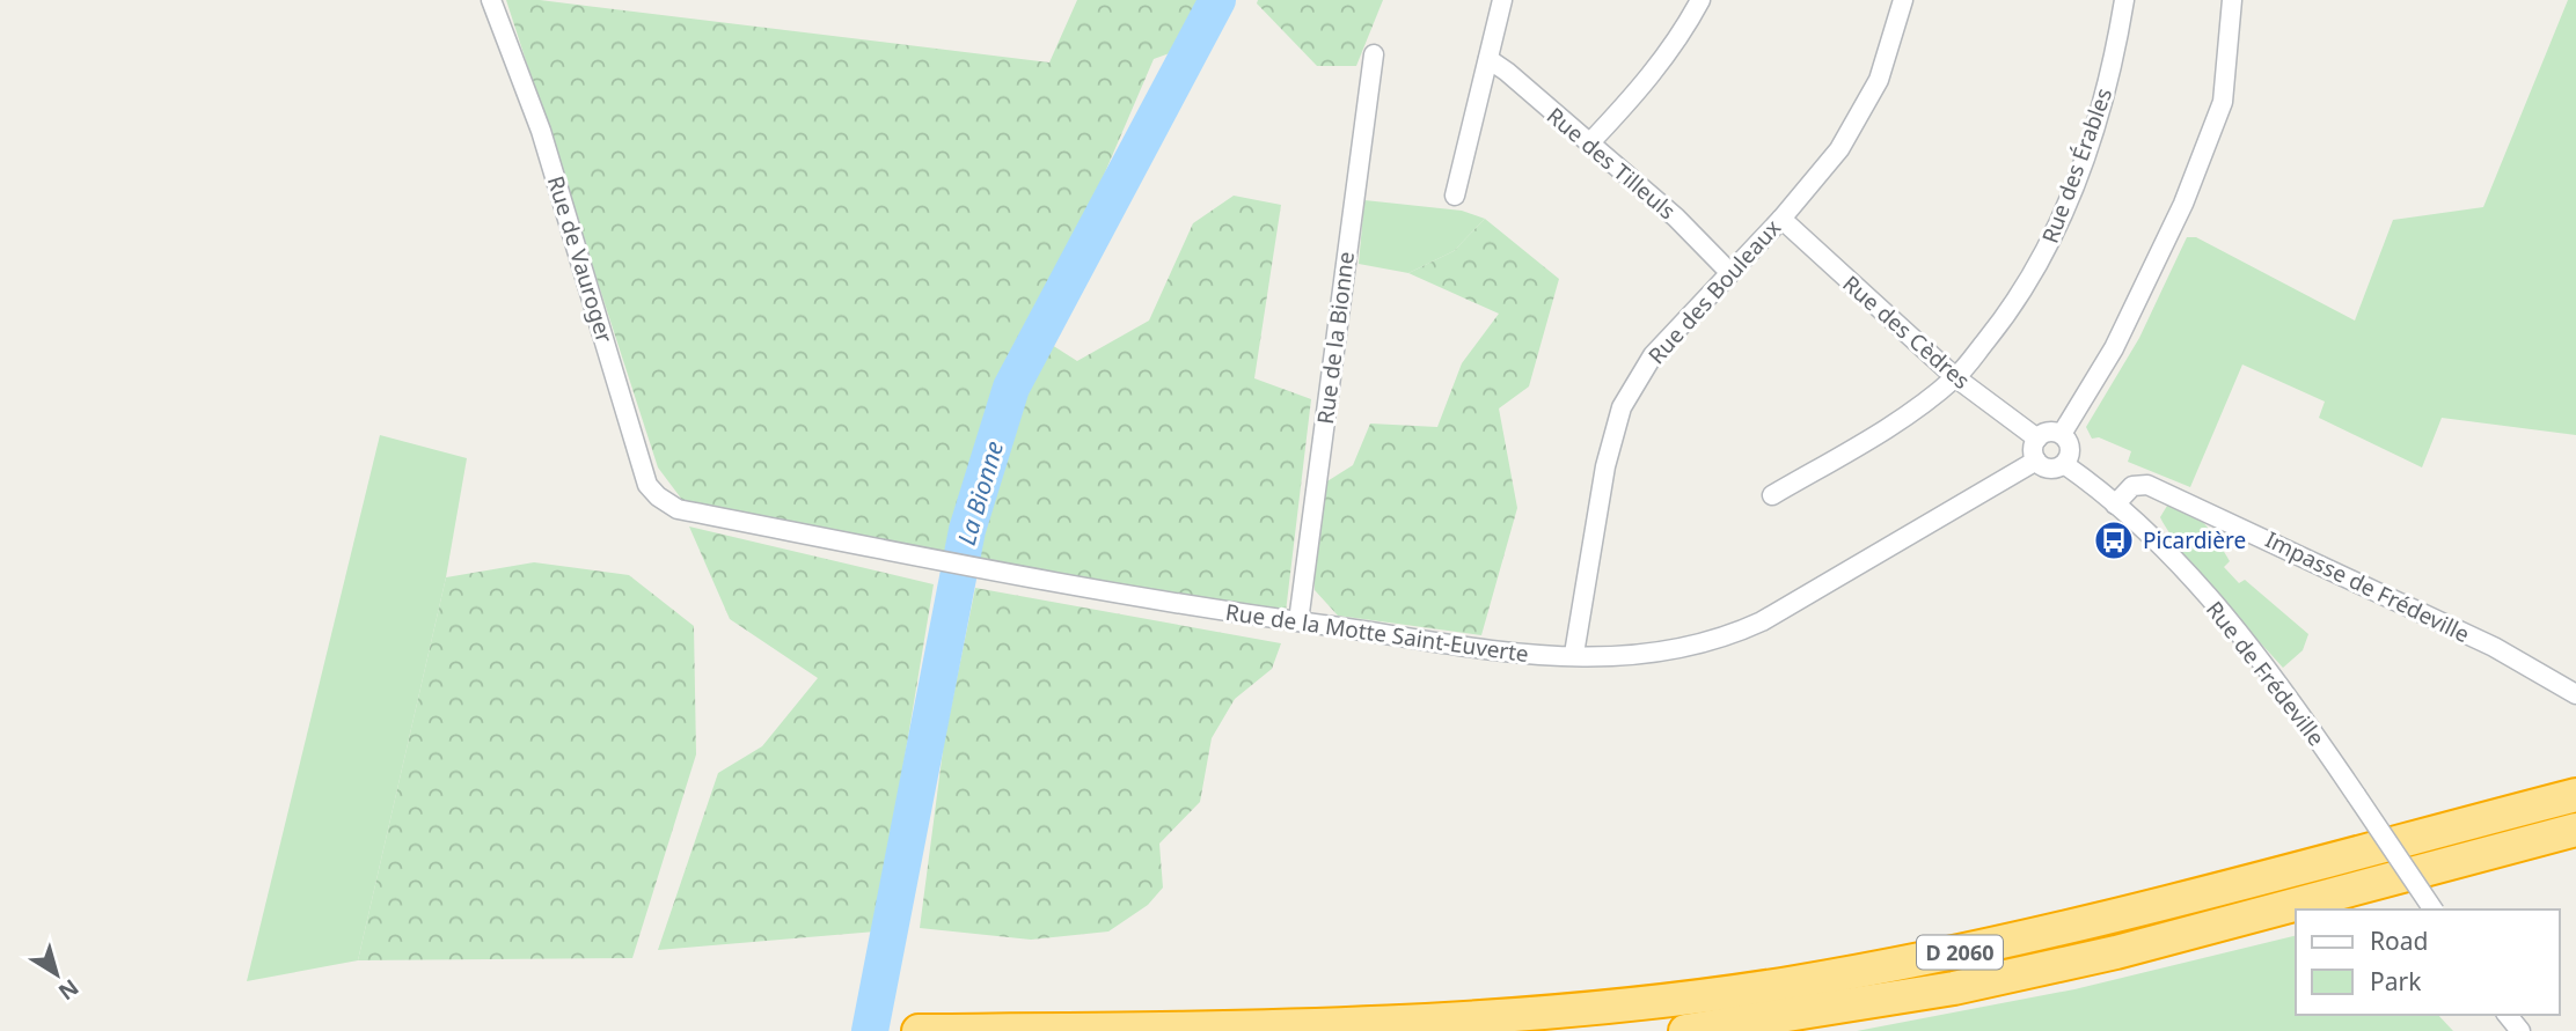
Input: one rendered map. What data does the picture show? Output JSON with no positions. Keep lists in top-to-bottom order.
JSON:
{
  "streets": {
    "highway": ["D 2060"],
    "street": [
      "Rue des Tilleuls",
      "Rue des Érables",
      "Rue de Vauroger",
      "Rue des Bouleaux",
      "Rue des Cèdres",
      "Rue de la Bionne",
      "Impasse de Frédeville",
      "Rue de la Motte Saint-Euverte",
      "Rue de Frédeville"
    ]
  },
  "crossings": [
    ["Rue des Tilleuls", "Rue des Bouleaux"],
    ["Rue des Érables", "Rue des Cèdres"],
    ["Rue de Vauroger", "Rue de la Motte Saint-Euverte"],
    ["Rue des Bouleaux", "Rue des Cèdres"],
    ["Rue des Bouleaux", "Rue de la Motte Saint-Euverte"],
    ["Rue des Cèdres", "Rue de la Motte Saint-Euverte"],
    ["Rue des Cèdres", "Rue de Frédeville"],
    ["Rue de la Bionne", "Rue de la Motte Saint-Euverte"],
    ["Impasse de Frédeville", "Rue de Frédeville"],
    ["Rue de la Motte Saint-Euverte", "Rue de Frédeville"]
  ],
  "water": ["La Bionne"],
  "places": {
    "bus stop": ["Picardière"]
  },
  "legend": ["Road", "Park"],
  "north": "bottom right"
}
